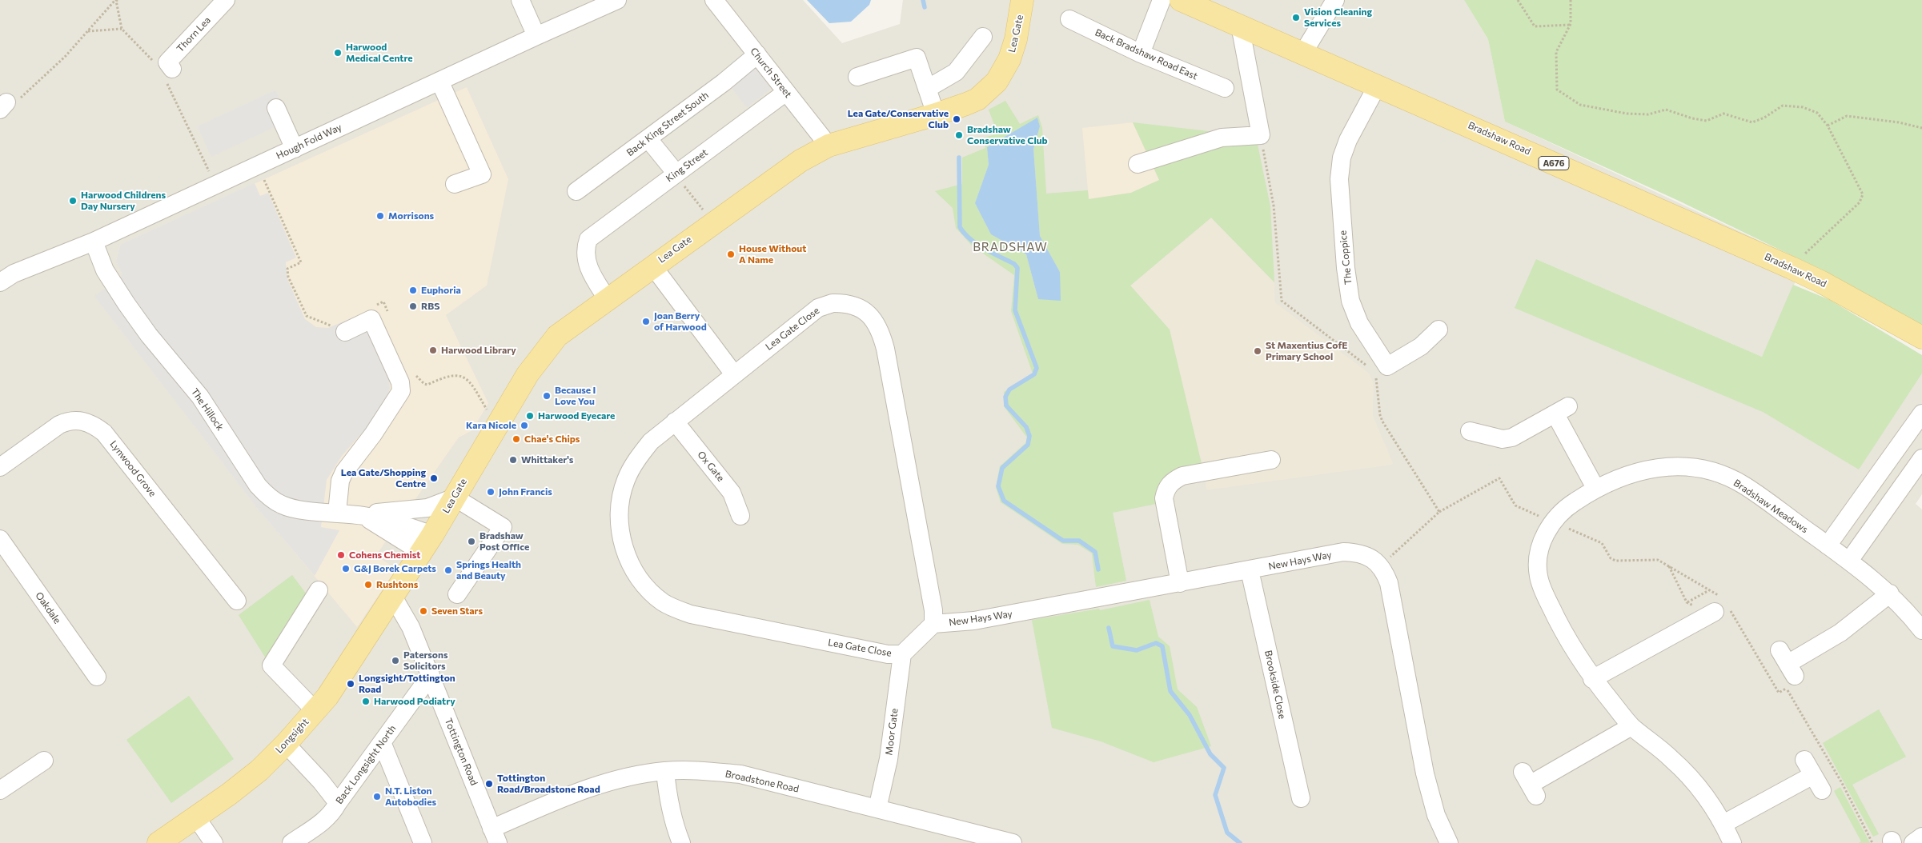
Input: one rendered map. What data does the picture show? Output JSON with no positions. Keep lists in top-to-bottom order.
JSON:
{
  "streets": {
    "main road": [
      "Lea Gate",
      "Bradshaw Road",
      "A676",
      "Longsight"
    ],
    "street": [
      "Thorn Lea",
      "Back Bradshaw Road East",
      "Church Street",
      "Back King Street South",
      "Hough Fold Way",
      "King Street",
      "The Coppice",
      "Lea Gate Close",
      "The Hillock",
      "Ox Gate",
      "Lynwood Grove",
      "Bradshaw Meadows",
      "New Hays Way",
      "Oakdale",
      "Brookside Close",
      "Moor Gate",
      "Tottington Road",
      "Back Longsight North",
      "Broadstone Road"
    ]
  },
  "crossings": [
    ["Lea Gate", "Church Street"],
    ["Lea Gate", "King Street"],
    ["Lea Gate", "The Hillock"],
    ["Lea Gate", "Longsight"],
    ["Lea Gate", "Tottington Road"],
    ["Church Street", "Back King Street South"],
    ["Church Street", "King Street"],
    ["Bradshaw Road", "The Coppice"],
    ["Hough Fold Way", "The Hillock"],
    ["Lea Gate Close", "Ox Gate"],
    ["Lea Gate Close", "New Hays Way"],
    ["Lea Gate Close", "Moor Gate"],
    ["New Hays Way", "Brookside Close"],
    ["Moor Gate", "Broadstone Road"],
    ["Longsight", "Tottington Road"],
    ["Tottington Road", "Back Longsight North"],
    ["Tottington Road", "Broadstone Road"]
  ],
  "districts": ["BRADSHAW"],
  "places": [
    "Vision Cleaning Services",
    "Harwood Medical Centre",
    "Lea Gate/Conservative Club",
    "Bradshaw Conservative Club",
    "Harwood Childrens Day Nursery",
    "Morrisons",
    "House Without A Name",
    "Euphoria",
    "RBS",
    "Joan Berry of Harwood",
    "Harwood Library",
    "St Maxentius CofE Primary School",
    "Because I Love You",
    "Harwood Eyecare",
    "Kara Nicole",
    "Chae's Chips",
    "Whittaker's",
    "Lea Gate/Shopping Centre",
    "John Francis",
    "Bradshaw Post Office",
    "Cohens Chemist",
    "G&J Borek Carpets",
    "Springs Health and Beauty",
    "Rushtons",
    "Seven Stars",
    "Patersons Solicitors",
    "Longsight/Tottington Road",
    "Harwood Podiatry",
    "Tottington Road/Broadstone Road",
    "N.T. Liston Autobodies"
  ]
}
